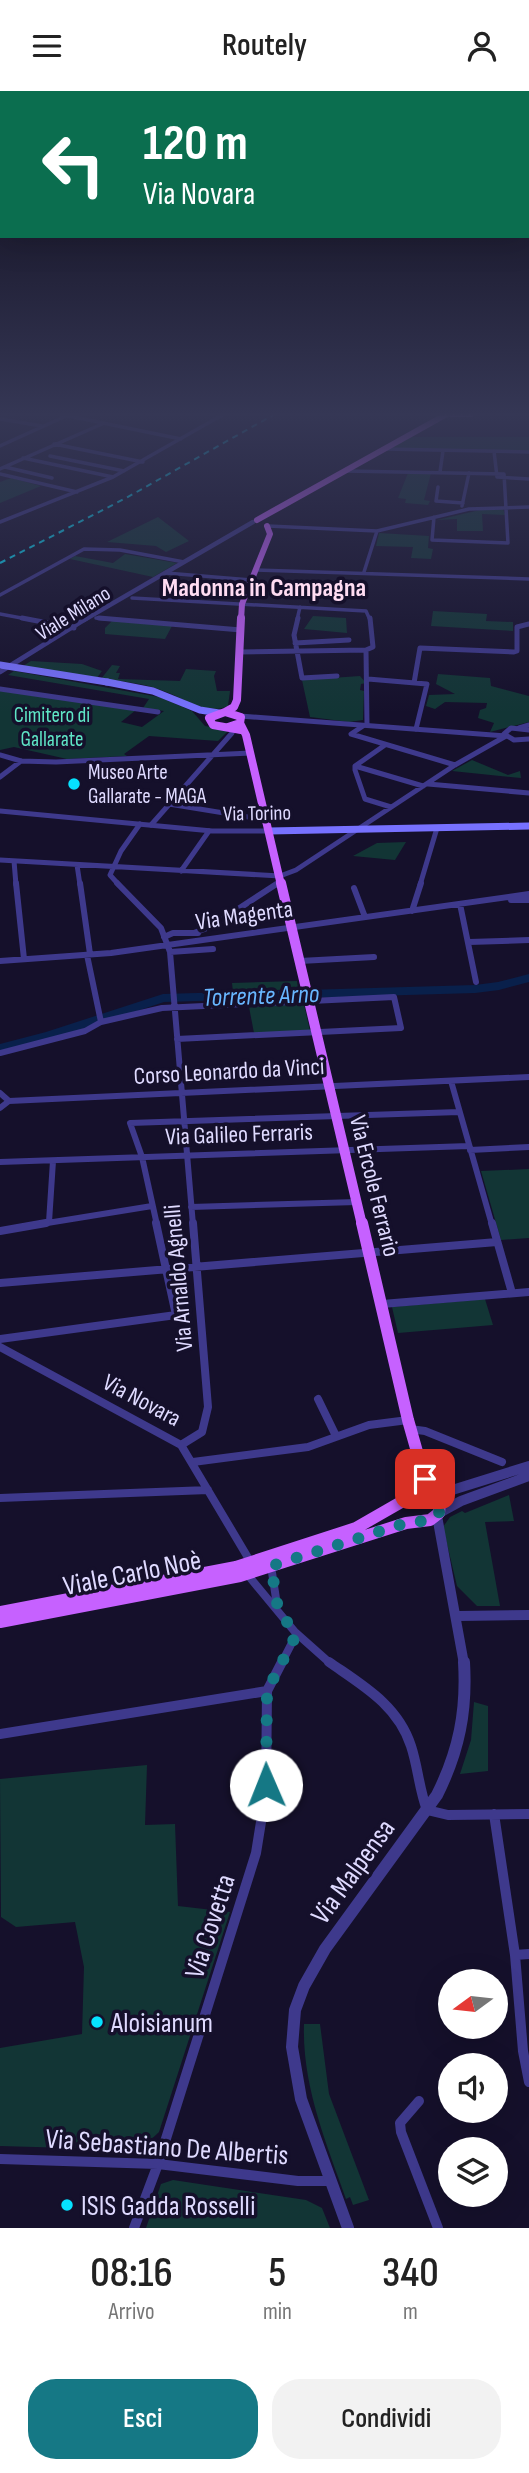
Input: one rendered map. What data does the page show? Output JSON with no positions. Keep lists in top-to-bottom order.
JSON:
{
  "streets": {
    "main road": [
      "Viale Milano",
      "Via Torino",
      "Via Ercole Ferrario",
      "Viale Carlo Noè"
    ],
    "street": [
      "Via Magenta",
      "Corso Leonardo da Vinci",
      "Via Galileo Ferraris",
      "Via Arnaldo Agnelli",
      "Via Novara",
      "Via Malpensa",
      "Via Covetta",
      "Via Sebastiano De Albertis"
    ]
  },
  "crossings": [
    ["Via Torino", "Via Ercole Ferrario"],
    ["Via Magenta", "Via Ercole Ferrario"],
    ["Via Magenta", "Via Arnaldo Agnelli"],
    ["Corso Leonardo da Vinci", "Via Ercole Ferrario"],
    ["Corso Leonardo da Vinci", "Via Arnaldo Agnelli"],
    ["Via Galileo Ferraris", "Via Ercole Ferrario"],
    ["Via Galileo Ferraris", "Via Arnaldo Agnelli"],
    ["Via Ercole Ferrario", "Viale Carlo Noè"],
    ["Via Arnaldo Agnelli", "Via Novara"],
    ["Via Novara", "Viale Carlo Noè"],
    ["Via Novara", "Via Malpensa"],
    ["Via Novara", "Via Covetta"],
    ["Via Malpensa", "Via Covetta"],
    ["Via Malpensa", "Via Sebastiano De Albertis"],
    ["Via Covetta", "Via Sebastiano De Albertis"]
  ],
  "districts": ["Madonna in Campagna"],
  "water": ["Torrente Arno"],
  "parks": ["Cimitero di Gallarate"],
  "places": ["Museo Arte Gallarate - MAGA", "Aloisianum", "ISIS Gadda Rosselli"],
  "north": "left",
  "page": {
    "header": "Routely",
    "turn": ["120 m", "Via Novara"],
    "eta": [
      "08:16",
      "Arrivo",
      "5",
      "min",
      "340",
      "m"
    ],
    "buttons": ["Esci", "Condividi"]
  }
}
